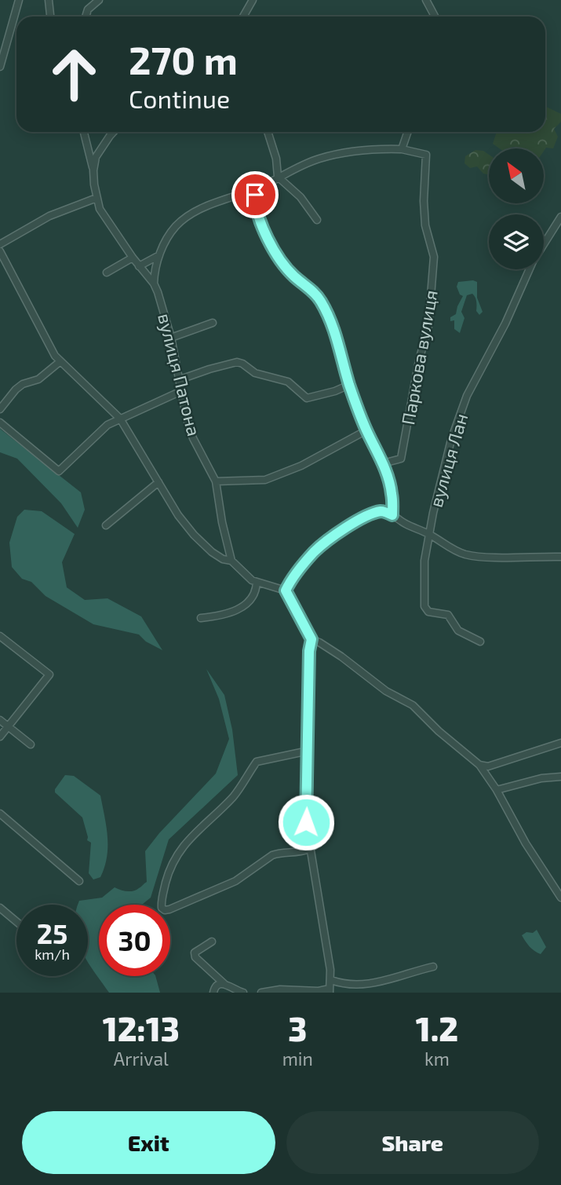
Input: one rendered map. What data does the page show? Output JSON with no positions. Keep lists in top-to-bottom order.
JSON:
{
  "streets": {
    "street": ["Паркова вулиця", "вулиця Патона", "вулиця Лан"]
  },
  "north": "top left",
  "page": {
    "turn": ["270 m", "Continue"],
    "speed": "25 km/h",
    "limit": "30",
    "eta": [
      "12:13",
      "Arrival",
      "3",
      "min",
      "1.2",
      "km"
    ],
    "buttons": ["Exit", "Share"]
  }
}
